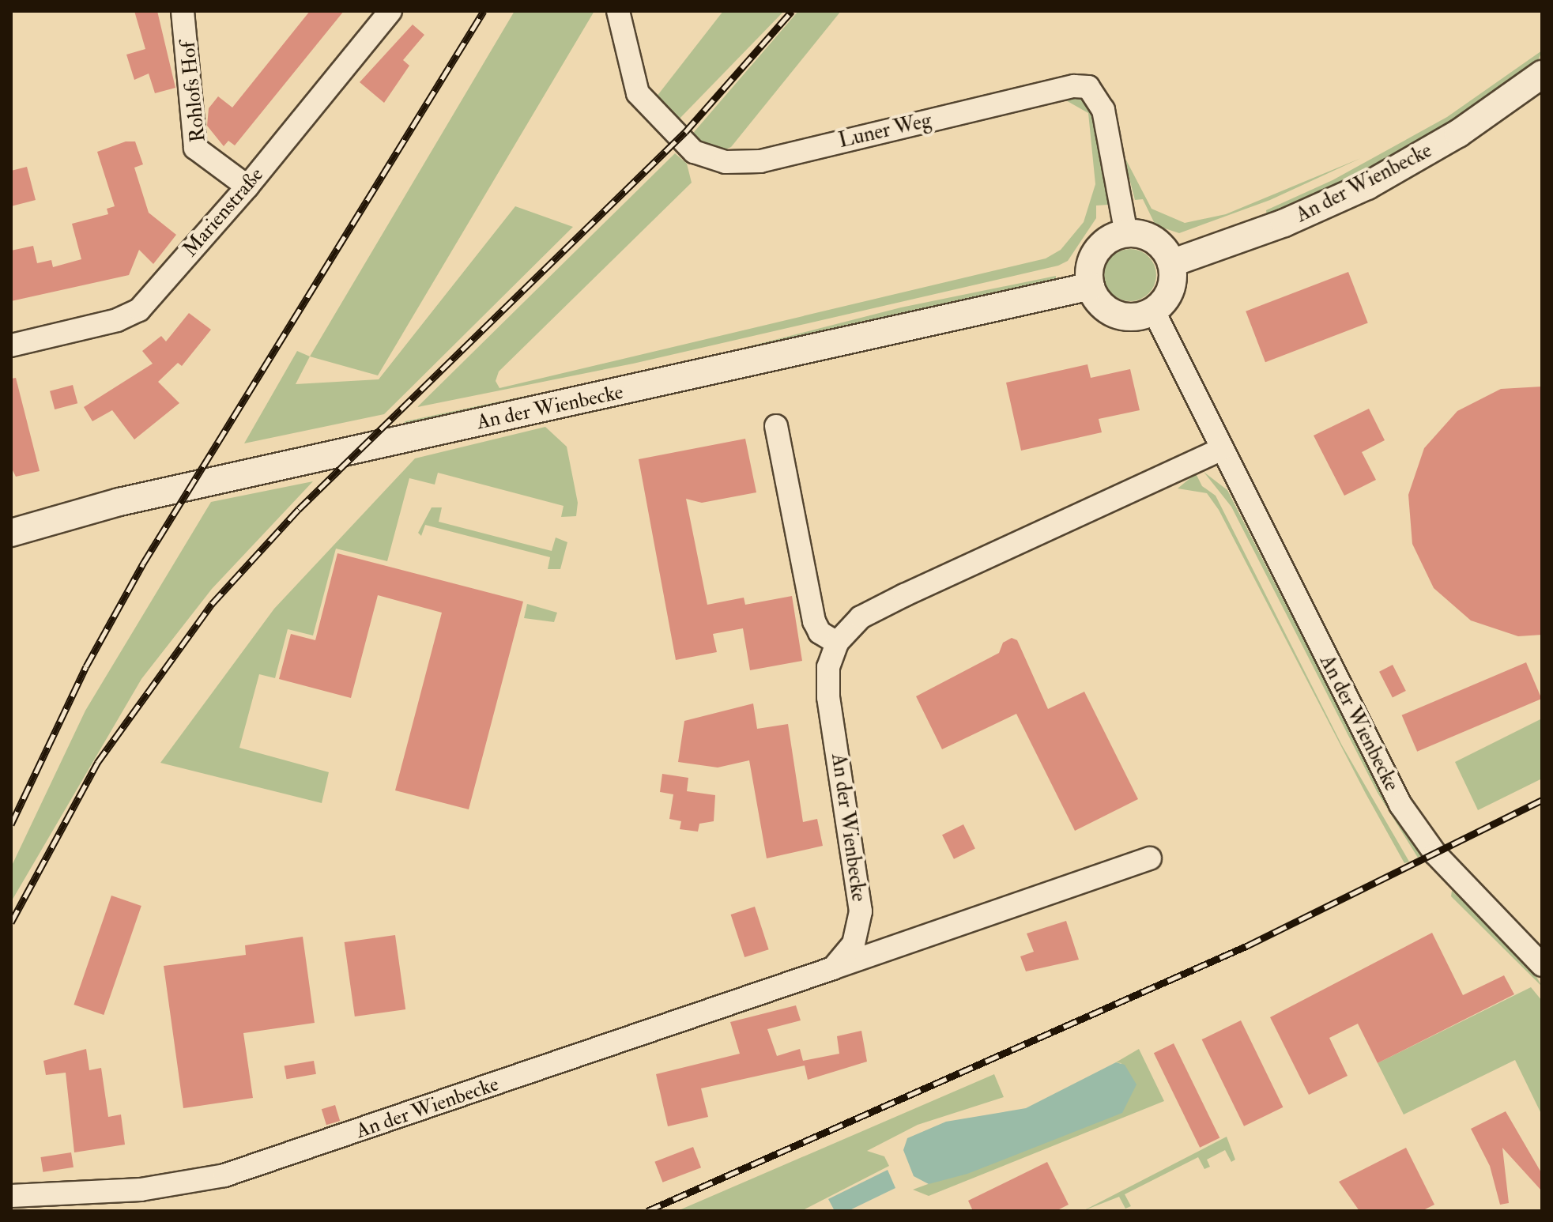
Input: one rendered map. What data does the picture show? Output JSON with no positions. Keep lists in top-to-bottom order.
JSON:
{
  "streets": {
    "street": [
      "Rohlofs Hof",
      "Luner Weg",
      "An der Wienbecke",
      "Marienstraße"
    ]
  },
  "crossings": [
    ["Rohlofs Hof", "Marienstraße"],
    ["Luner Weg", "An der Wienbecke"]
  ]
}
